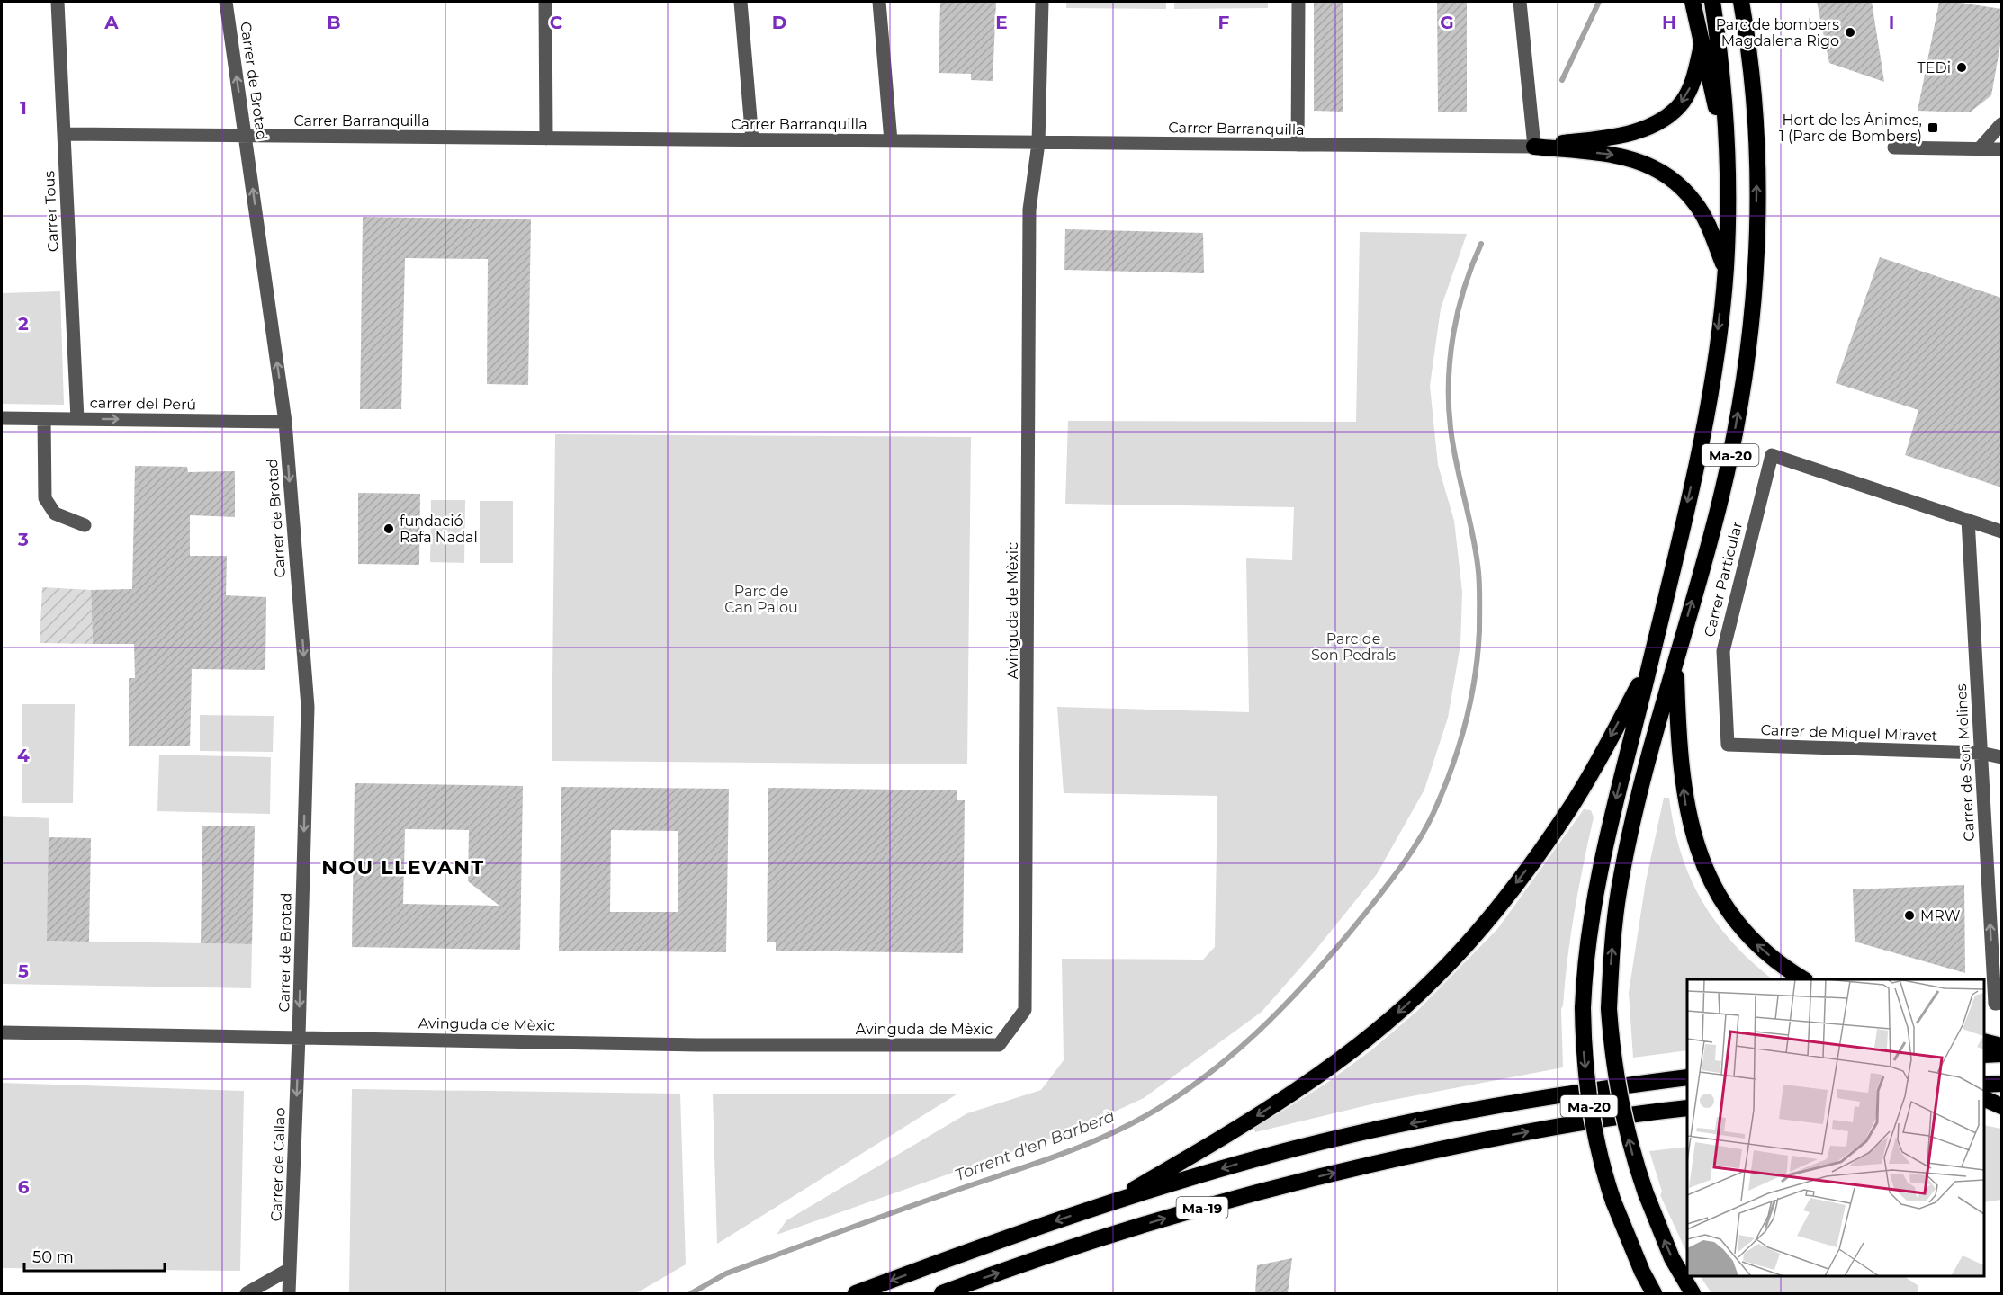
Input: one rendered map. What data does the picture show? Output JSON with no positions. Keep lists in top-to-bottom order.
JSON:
{
  "streets": {
    "highway": ["Ma-20", "Ma-19"],
    "street": [
      "Carrer de Brotad",
      "Carrer Barranquilla",
      "Carrer Tous",
      "carrer del Perú",
      "Carrer Particular",
      "Avinguda de Mèxic",
      "Carrer de Miquel Miravet",
      "Carrer de Son Molines",
      "Carrer de Callao"
    ]
  },
  "crossings": [
    ["Carrer de Brotad", "Carrer Barranquilla"],
    ["Carrer de Brotad", "carrer del Perú"],
    ["Carrer de Brotad", "Avinguda de Mèxic"],
    ["Carrer de Brotad", "Carrer de Callao"],
    ["Carrer Barranquilla", "Carrer Tous"],
    ["Carrer Barranquilla", "Avinguda de Mèxic"],
    ["Carrer Tous", "carrer del Perú"],
    ["Carrer Particular", "Carrer de Miquel Miravet"],
    ["Carrer Particular", "Carrer de Son Molines"],
    ["Avinguda de Mèxic", "Carrer de Callao"],
    ["Carrer de Miquel Miravet", "Carrer de Son Molines"]
  ],
  "one_way": ["carrer del Perú", "Carrer de Son Molines", "Carrer de Callao"],
  "districts": ["NOU LLEVANT"],
  "water": ["Torrent d'en Barberà"],
  "parks": ["Parc de Can Palou", "Parc de Son Pedrals"],
  "places": {
    "other": [
      "Parc de bombers Magdalena Rigo",
      "TEDi",
      "fundació Rafa Nadal",
      "MRW"
    ],
    "transit": ["Hort de les Ànimes, 1 (Parc de Bombers)"]
  },
  "scale_bar": "50 m",
  "grid": {
    "columns": [
      "A",
      "B",
      "C",
      "D",
      "E",
      "F",
      "G",
      "H",
      "I"
    ],
    "rows": [
      "1",
      "2",
      "3",
      "4",
      "5",
      "6"
    ]
  }
}
